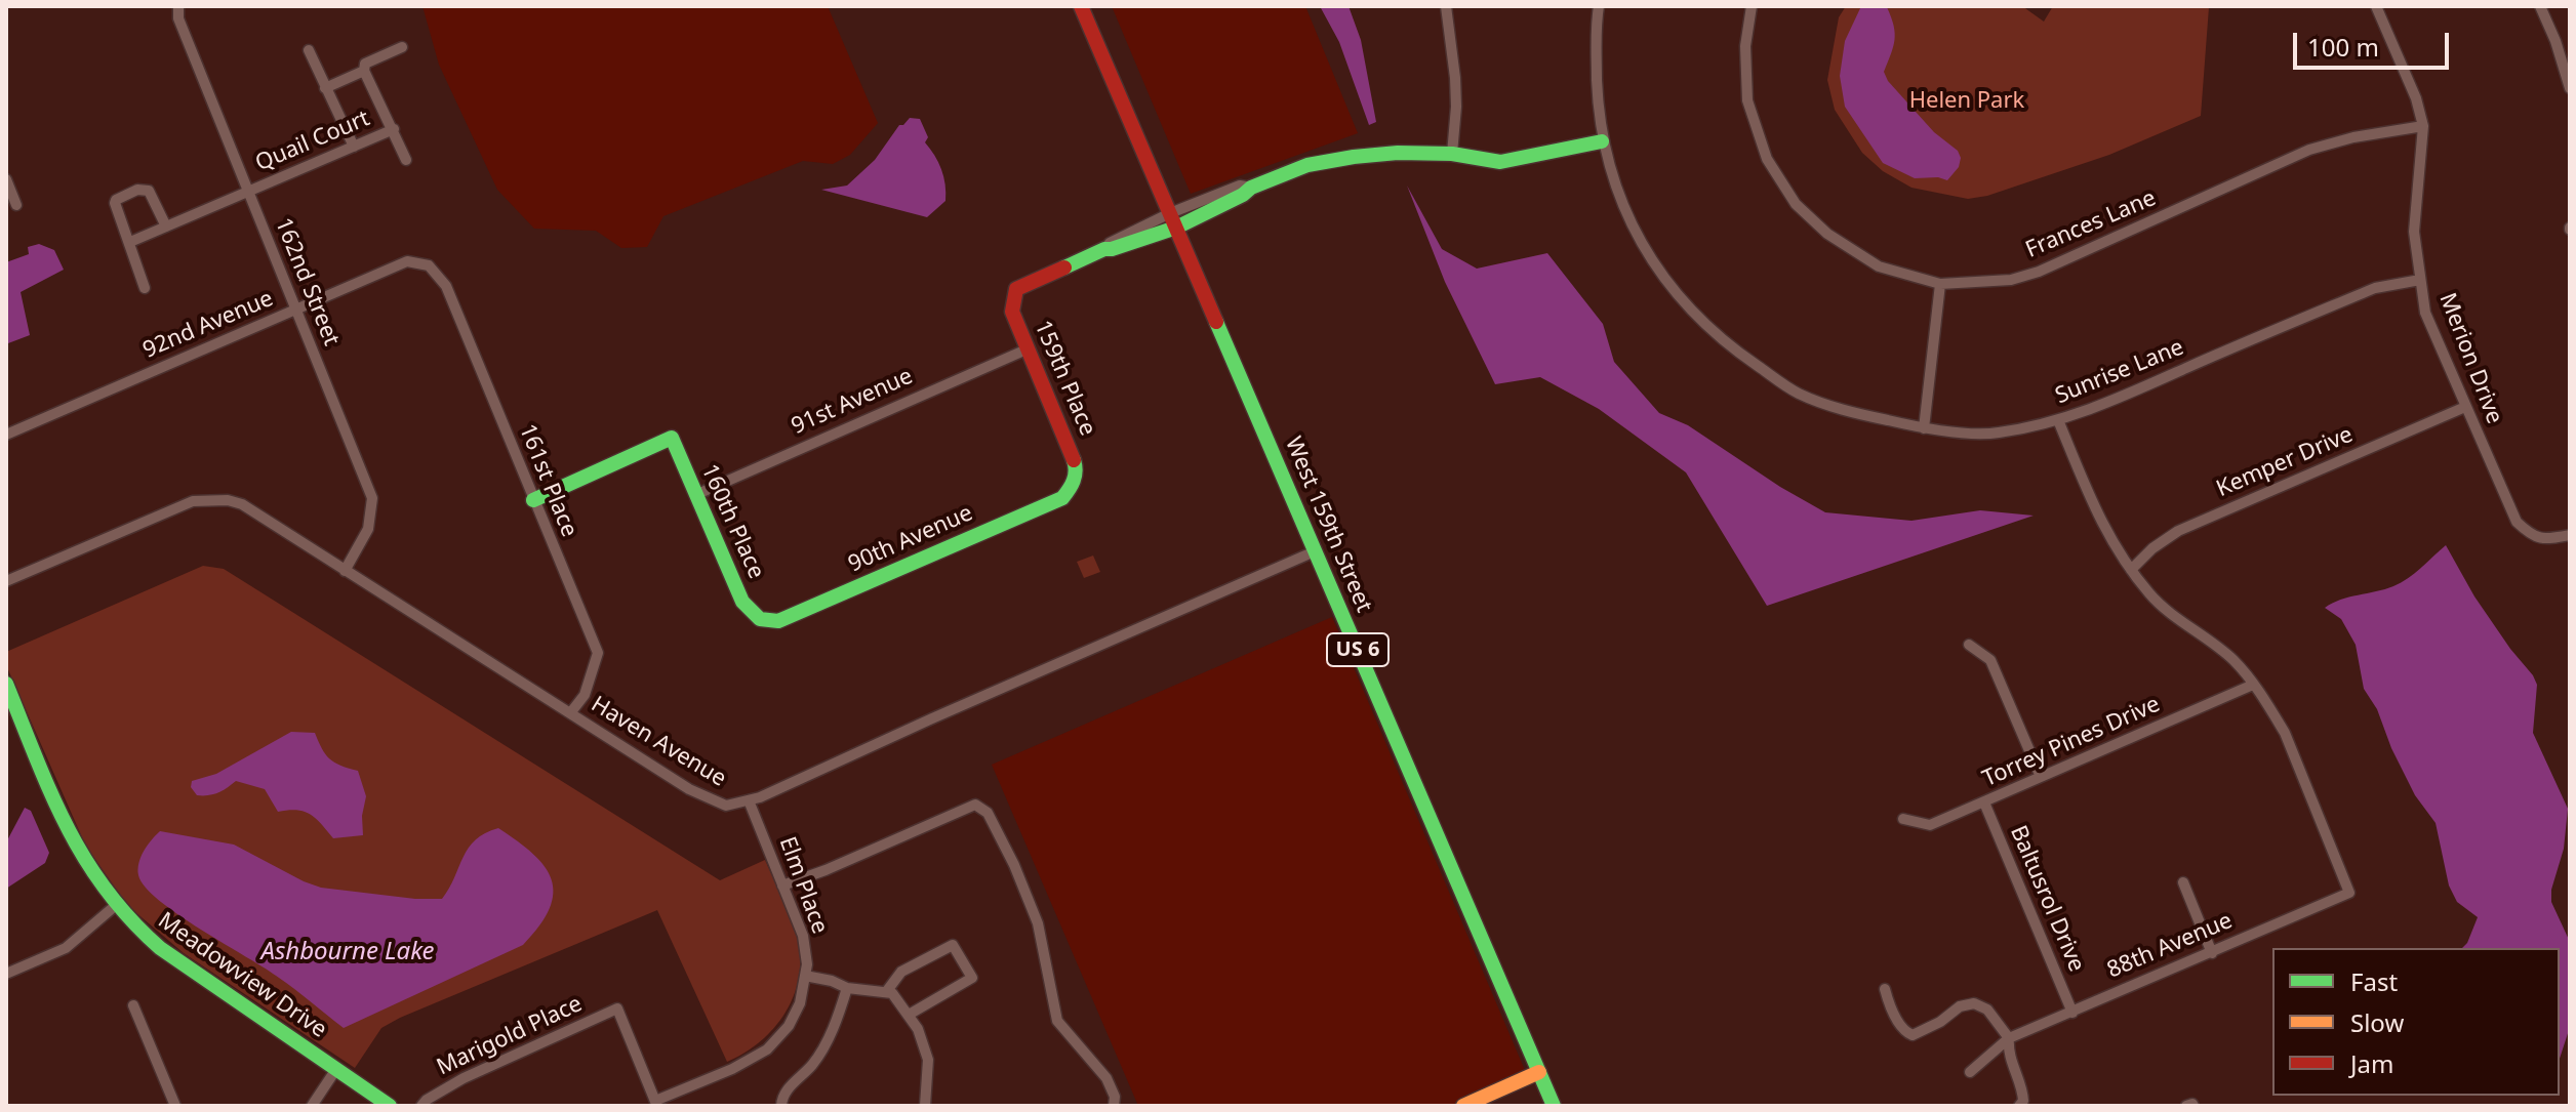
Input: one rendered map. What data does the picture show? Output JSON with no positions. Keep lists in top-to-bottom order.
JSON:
{
  "streets": {
    "street": [
      "Quail Court",
      "Frances Lane",
      "162nd Street",
      "92nd Avenue",
      "Merion Drive",
      "Sunrise Lane",
      "159th Place",
      "91st Avenue",
      "Kemper Drive",
      "161st Place",
      "160th Place",
      "West 159th Street",
      "90th Avenue",
      "US 6",
      "Haven Avenue",
      "Torrey Pines Drive",
      "Elm Place",
      "Baltusrol Drive",
      "88th Avenue",
      "Meadowview Drive",
      "Marigold Place"
    ]
  },
  "crossings": [
    ["Quail Court", "162nd Street"],
    ["Frances Lane", "Merion Drive"],
    ["162nd Street", "92nd Avenue"],
    ["162nd Street", "Haven Avenue"],
    ["92nd Avenue", "161st Place"],
    ["Merion Drive", "Sunrise Lane"],
    ["Merion Drive", "Kemper Drive"],
    ["159th Place", "91st Avenue"],
    ["159th Place", "West 159th Street"],
    ["159th Place", "90th Avenue"],
    ["91st Avenue", "160th Place"],
    ["161st Place", "160th Place"],
    ["161st Place", "Haven Avenue"],
    ["160th Place", "90th Avenue"],
    ["West 159th Street", "Haven Avenue"],
    ["Haven Avenue", "Elm Place"],
    ["Torrey Pines Drive", "Baltusrol Drive"],
    ["Torrey Pines Drive", "88th Avenue"],
    ["Elm Place", "Marigold Place"],
    ["Baltusrol Drive", "88th Avenue"]
  ],
  "water": ["Ashbourne Lake"],
  "parks": ["Helen Park"],
  "legend": ["Fast", "Slow", "Jam"],
  "scale_bar": "100 m"
}
